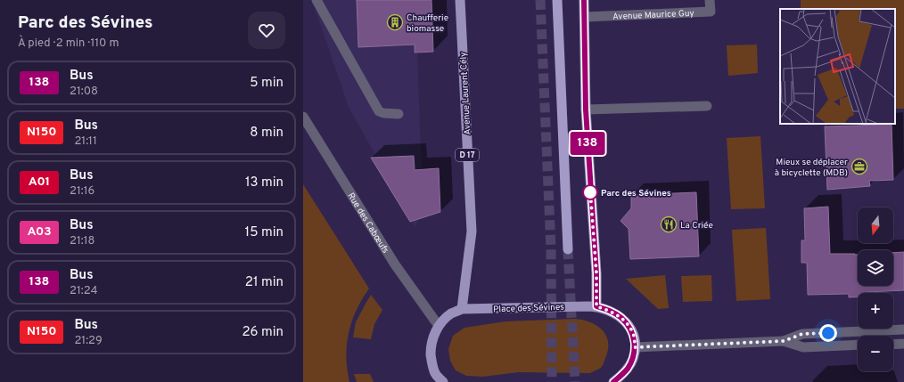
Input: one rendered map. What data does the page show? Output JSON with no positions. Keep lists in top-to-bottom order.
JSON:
{
  "streets": {
    "main road": ["Avenue Laurent Cély", "D 17", "Place des Sévines"],
    "street": ["Avenue Maurice Guy", "Rue des Cabœufs"]
  },
  "crossings": [
    ["Avenue Laurent Cély", "Place des Sévines"]
  ],
  "places": {
    "building": ["Chaufferie biomasse"],
    "office": ["Mieux se déplacer à bicyclette (MDB)"],
    "other": ["Parc des Sévines"],
    "restaurant": ["La Criée"]
  },
  "lines": ["bus line 138"],
  "north": "bottom",
  "page": {
    "heading": ["Parc des Sévines", "À pied · 2 min · 110 m"],
    "on_map": "138",
    "list": [
      {
        "mark": "138",
        "name": "Bus",
        "note": "21:08",
        "value": "5 min"
      },
      {
        "mark": "N150",
        "name": "Bus",
        "note": "21:11",
        "value": "8 min"
      },
      {
        "mark": "A01",
        "name": "Bus",
        "note": "21:16",
        "value": "13 min"
      },
      {
        "mark": "A03",
        "name": "Bus",
        "note": "21:18",
        "value": "15 min"
      },
      {
        "mark": "138",
        "name": "Bus",
        "note": "21:24",
        "value": "21 min"
      },
      {
        "mark": "N150",
        "name": "Bus",
        "note": "21:29",
        "value": "26 min"
      }
    ],
    "map_buttons": ["+", "−"]
  }
}
